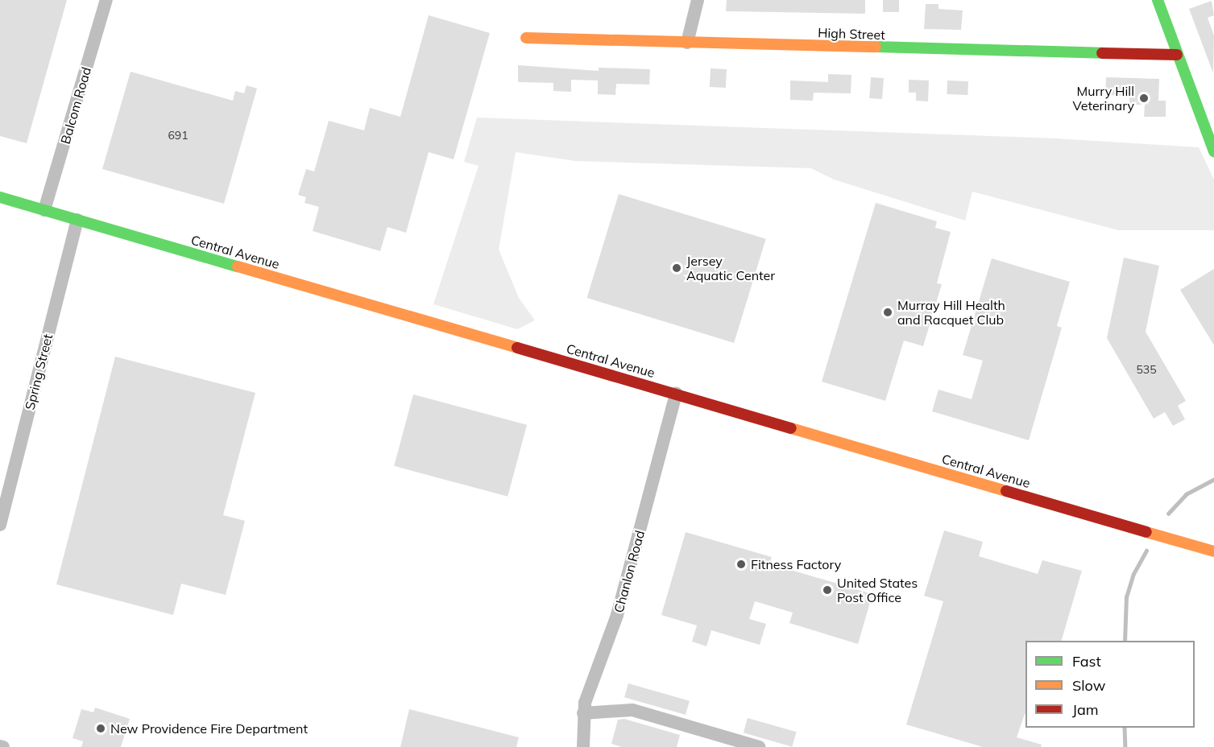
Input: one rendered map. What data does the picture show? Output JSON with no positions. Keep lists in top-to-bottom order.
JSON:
{
  "streets": {
    "street": [
      "High Street",
      "Balcom Road",
      "Central Avenue",
      "Spring Street",
      "Chanlon Road"
    ]
  },
  "crossings": [
    ["Balcom Road", "Central Avenue"],
    ["Central Avenue", "Spring Street"],
    ["Central Avenue", "Chanlon Road"]
  ],
  "places": [
    "Murry Hill Veterinary",
    "Jersey Aquatic Center",
    "Murray Hill Health and Racquet Club",
    "Fitness Factory",
    "United States Post Office",
    "New Providence Fire Department"
  ],
  "house_numbers": ["691", "535"],
  "legend": ["Fast", "Slow", "Jam"]
}
